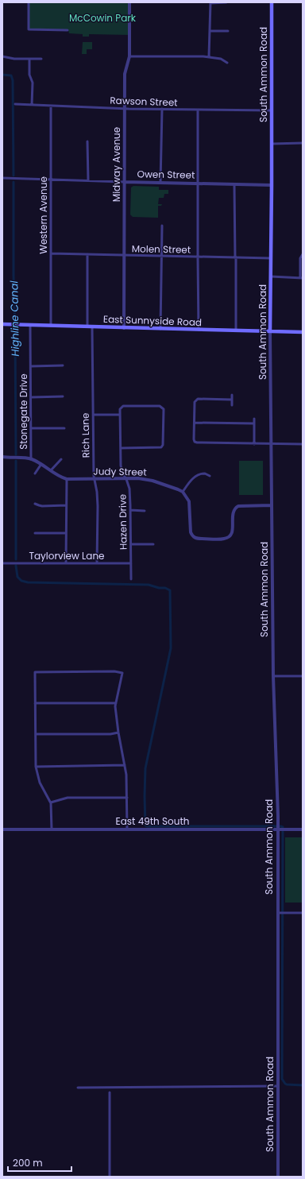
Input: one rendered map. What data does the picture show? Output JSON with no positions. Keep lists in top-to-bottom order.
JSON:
{
  "streets": {
    "main road": ["South Ammon Road", "East Sunnyside Road"],
    "street": [
      "Rawson Street",
      "Midway Avenue",
      "Owen Street",
      "Western Avenue",
      "Molen Street",
      "Stonegate Drive",
      "Rich Lane",
      "Judy Street",
      "Hazen Drive",
      "Taylorview Lane",
      "East 49th South"
    ]
  },
  "crossings": [
    ["South Ammon Road", "Rawson Street"],
    ["South Ammon Road", "Owen Street"],
    ["South Ammon Road", "Molen Street"],
    ["South Ammon Road", "East Sunnyside Road"],
    ["South Ammon Road", "East 49th South"],
    ["Rawson Street", "Midway Avenue"],
    ["Rawson Street", "Western Avenue"],
    ["Midway Avenue", "Owen Street"],
    ["Midway Avenue", "Molen Street"],
    ["Midway Avenue", "East Sunnyside Road"],
    ["Owen Street", "Western Avenue"],
    ["Western Avenue", "Molen Street"],
    ["Western Avenue", "East Sunnyside Road"],
    ["East Sunnyside Road", "Stonegate Drive"],
    ["East Sunnyside Road", "Rich Lane"],
    ["Stonegate Drive", "Judy Street"],
    ["Rich Lane", "Judy Street"],
    ["Rich Lane", "Taylorview Lane"],
    ["Judy Street", "Hazen Drive"],
    ["Hazen Drive", "Taylorview Lane"]
  ],
  "water": ["Highline Canal"],
  "parks": ["McCowin Park"],
  "scale_bar": "200 m"
}
